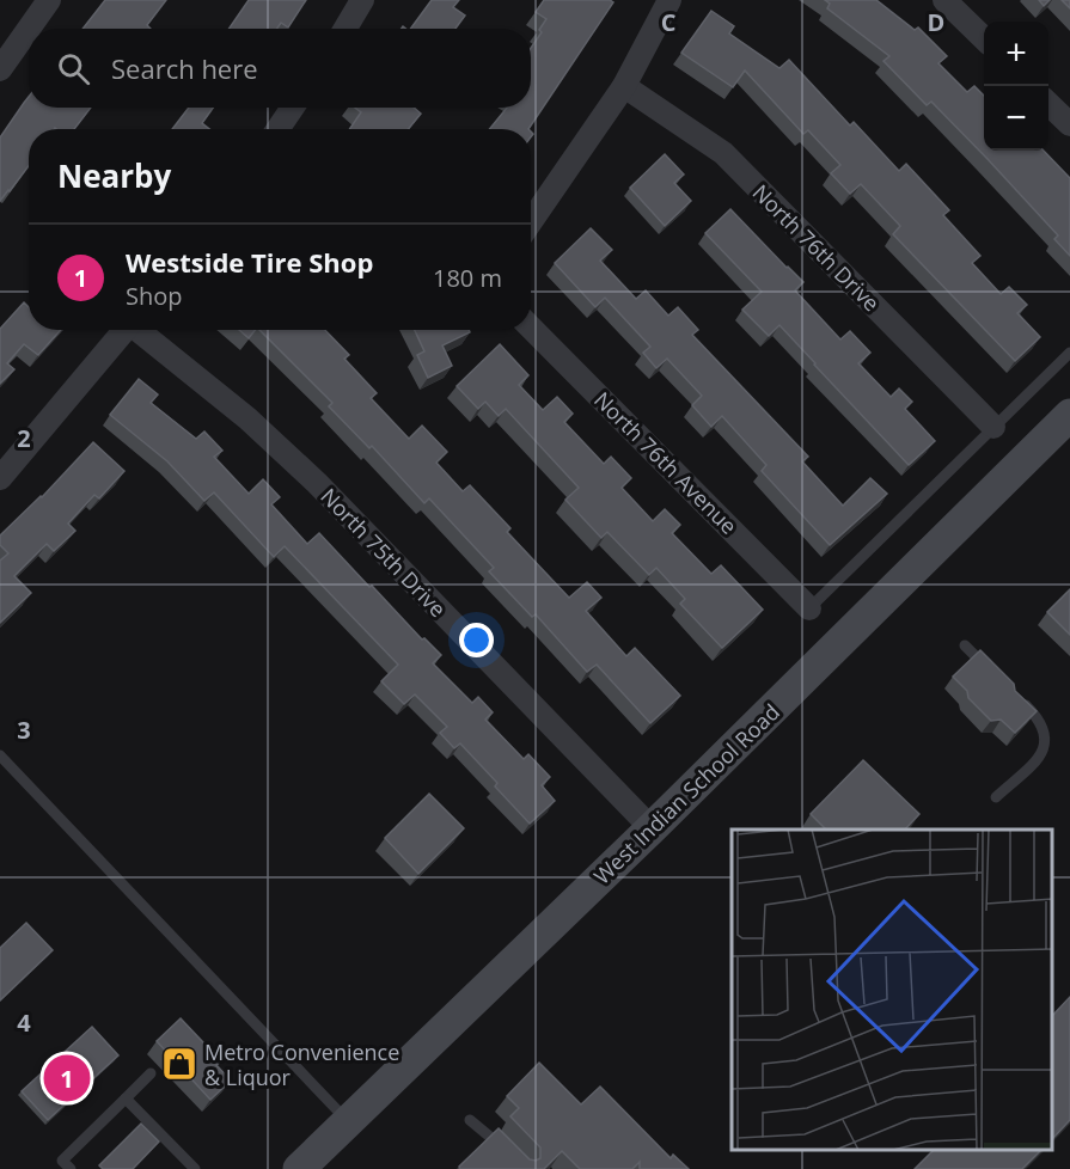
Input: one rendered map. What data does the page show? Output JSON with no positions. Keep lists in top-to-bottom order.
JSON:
{
  "streets": {
    "main road": ["West Indian School Road"],
    "street": ["North 76th Drive", "North 76th Avenue", "North 75th Drive"]
  },
  "crossings": [
    ["North 75th Drive", "West Indian School Road"]
  ],
  "places": {
    "shop": ["Metro Convenience & Liquor"]
  },
  "page": {
    "map_buttons": ["+", "−"],
    "search": "Search here",
    "heading": "Nearby",
    "list": [
      {
        "mark": "1",
        "name": "Westside Tire Shop",
        "note": "Shop",
        "value": "180 m"
      }
    ],
    "pins": "1"
  },
  "grid": {
    "columns": ["C", "D"],
    "rows": ["2", "3", "4"]
  }
}
